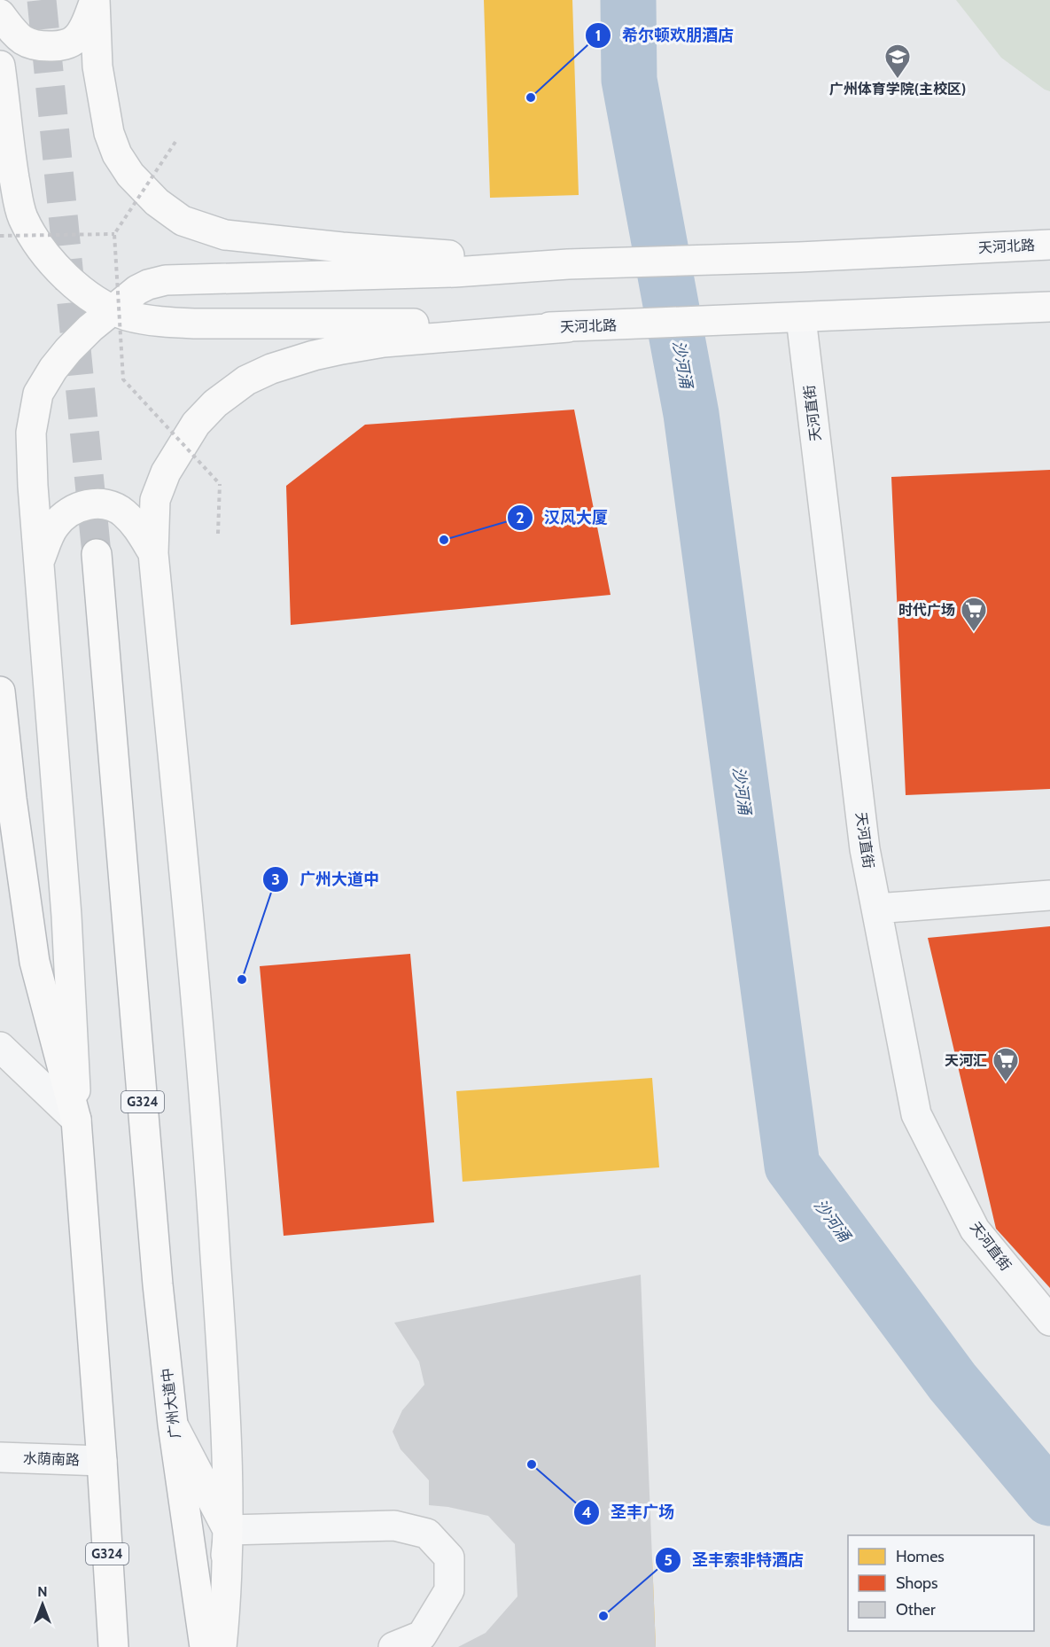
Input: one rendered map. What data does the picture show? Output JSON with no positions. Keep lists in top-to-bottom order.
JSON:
{
  "streets": {
    "main road": ["天河北路", "G324", "广州大道中"],
    "street": ["天河直街", "水荫南路"]
  },
  "crossings": [
    ["天河北路", "天河直街"],
    ["G324", "水荫南路"]
  ],
  "water": ["沙河涌"],
  "places": {
    "school or university": ["广州体育学院(主校区)"],
    "other": [
      "希尔顿欢朋酒店",
      "汉风大厦",
      "广州大道中",
      "圣丰广场",
      "圣丰索非特酒店"
    ],
    "supermarket": ["时代广场", "天河汇"]
  },
  "legend": ["Homes", "Shops", "Other"],
  "north": "top"
}
